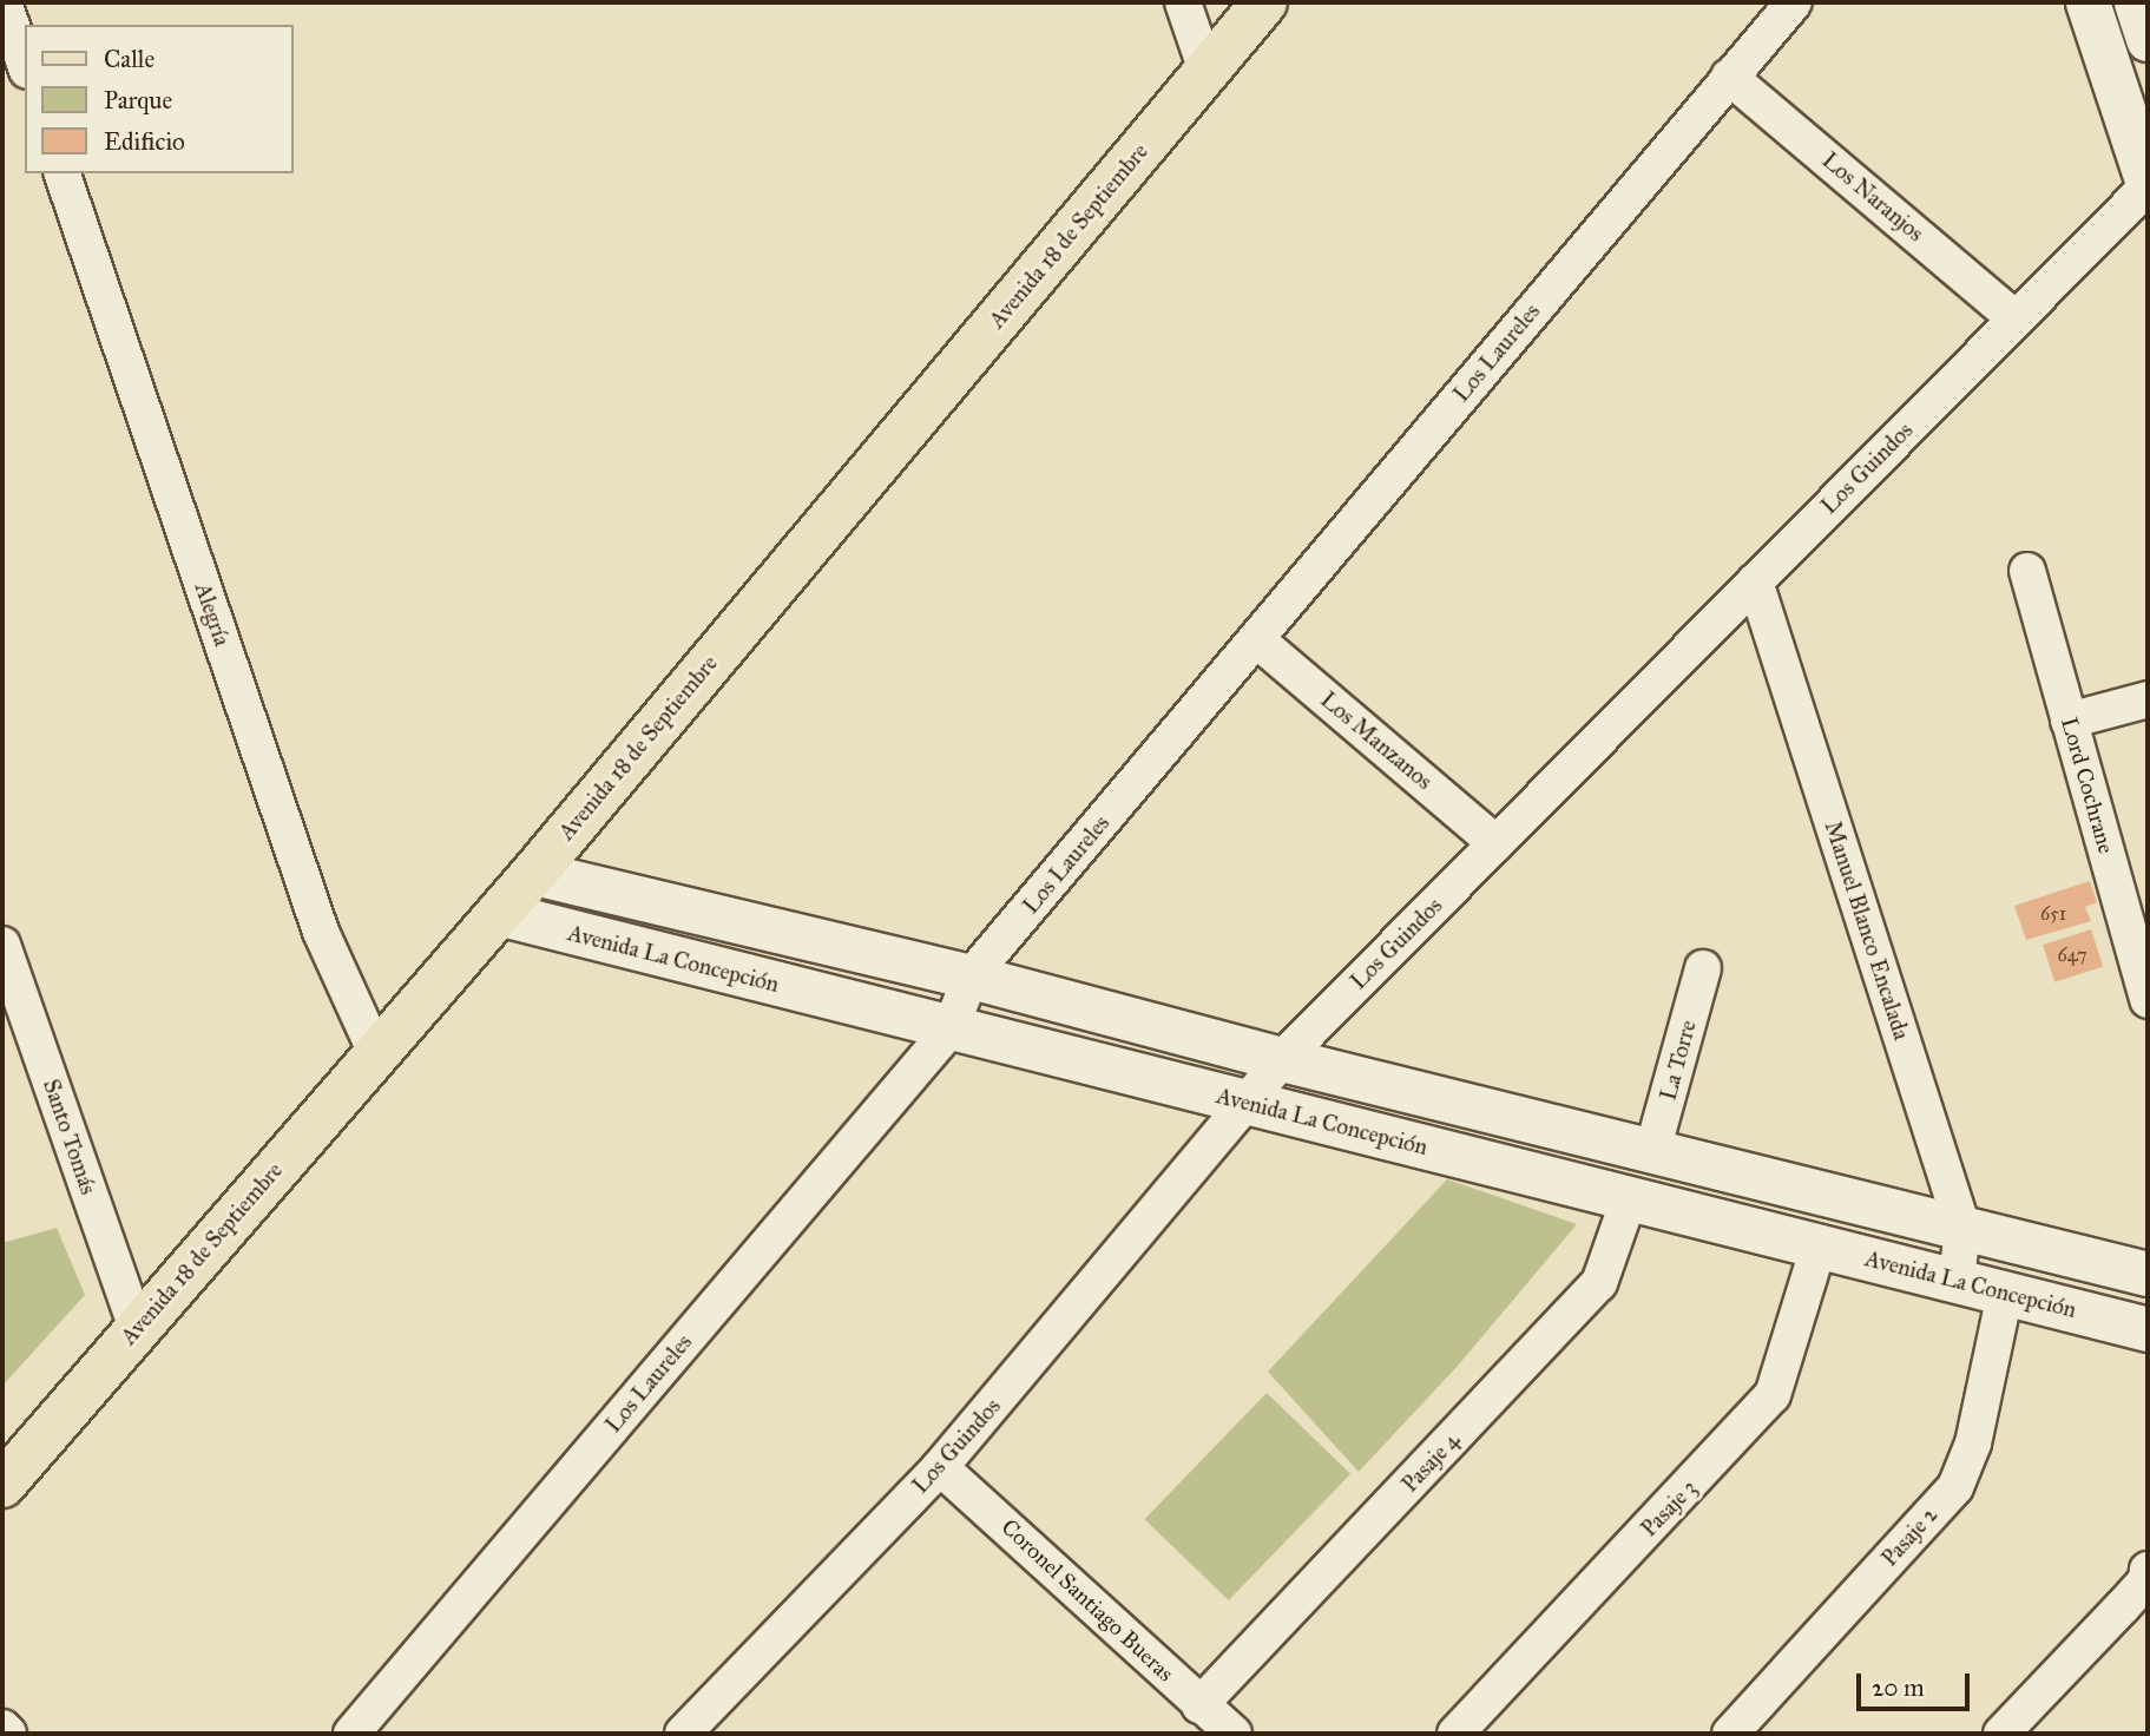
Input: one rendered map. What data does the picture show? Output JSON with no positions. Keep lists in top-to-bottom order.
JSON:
{
  "streets": {
    "main road": ["Avenida 18 de Septiembre"],
    "street": [
      "Los Naranjos",
      "Los Laureles",
      "Los Guindos",
      "Alegría",
      "Los Manzanos",
      "Lord Cochrane",
      "Manuel Blanco Encalada",
      "Avenida La Concepción",
      "La Torre",
      "Santo Tomás",
      "Pasaje 4",
      "Pasaje 3",
      "Pasaje 2",
      "Coronel Santiago Bueras"
    ]
  },
  "crossings": [
    ["Los Naranjos", "Los Laureles"],
    ["Los Naranjos", "Los Guindos"],
    ["Avenida 18 de Septiembre", "Alegría"],
    ["Avenida 18 de Septiembre", "Avenida La Concepción"],
    ["Avenida 18 de Septiembre", "Santo Tomás"],
    ["Los Laureles", "Los Manzanos"],
    ["Los Laureles", "Avenida La Concepción"],
    ["Los Guindos", "Los Manzanos"],
    ["Los Guindos", "Manuel Blanco Encalada"],
    ["Los Guindos", "Avenida La Concepción"],
    ["Los Guindos", "Coronel Santiago Bueras"],
    ["Manuel Blanco Encalada", "Avenida La Concepción"],
    ["Avenida La Concepción", "Pasaje 4"],
    ["Avenida La Concepción", "Pasaje 3"],
    ["Avenida La Concepción", "Pasaje 2"],
    ["Pasaje 4", "Coronel Santiago Bueras"]
  ],
  "house_numbers": ["651", "647"],
  "legend": ["Calle", "Parque", "Edificio"],
  "scale_bar": "20 m"
}
